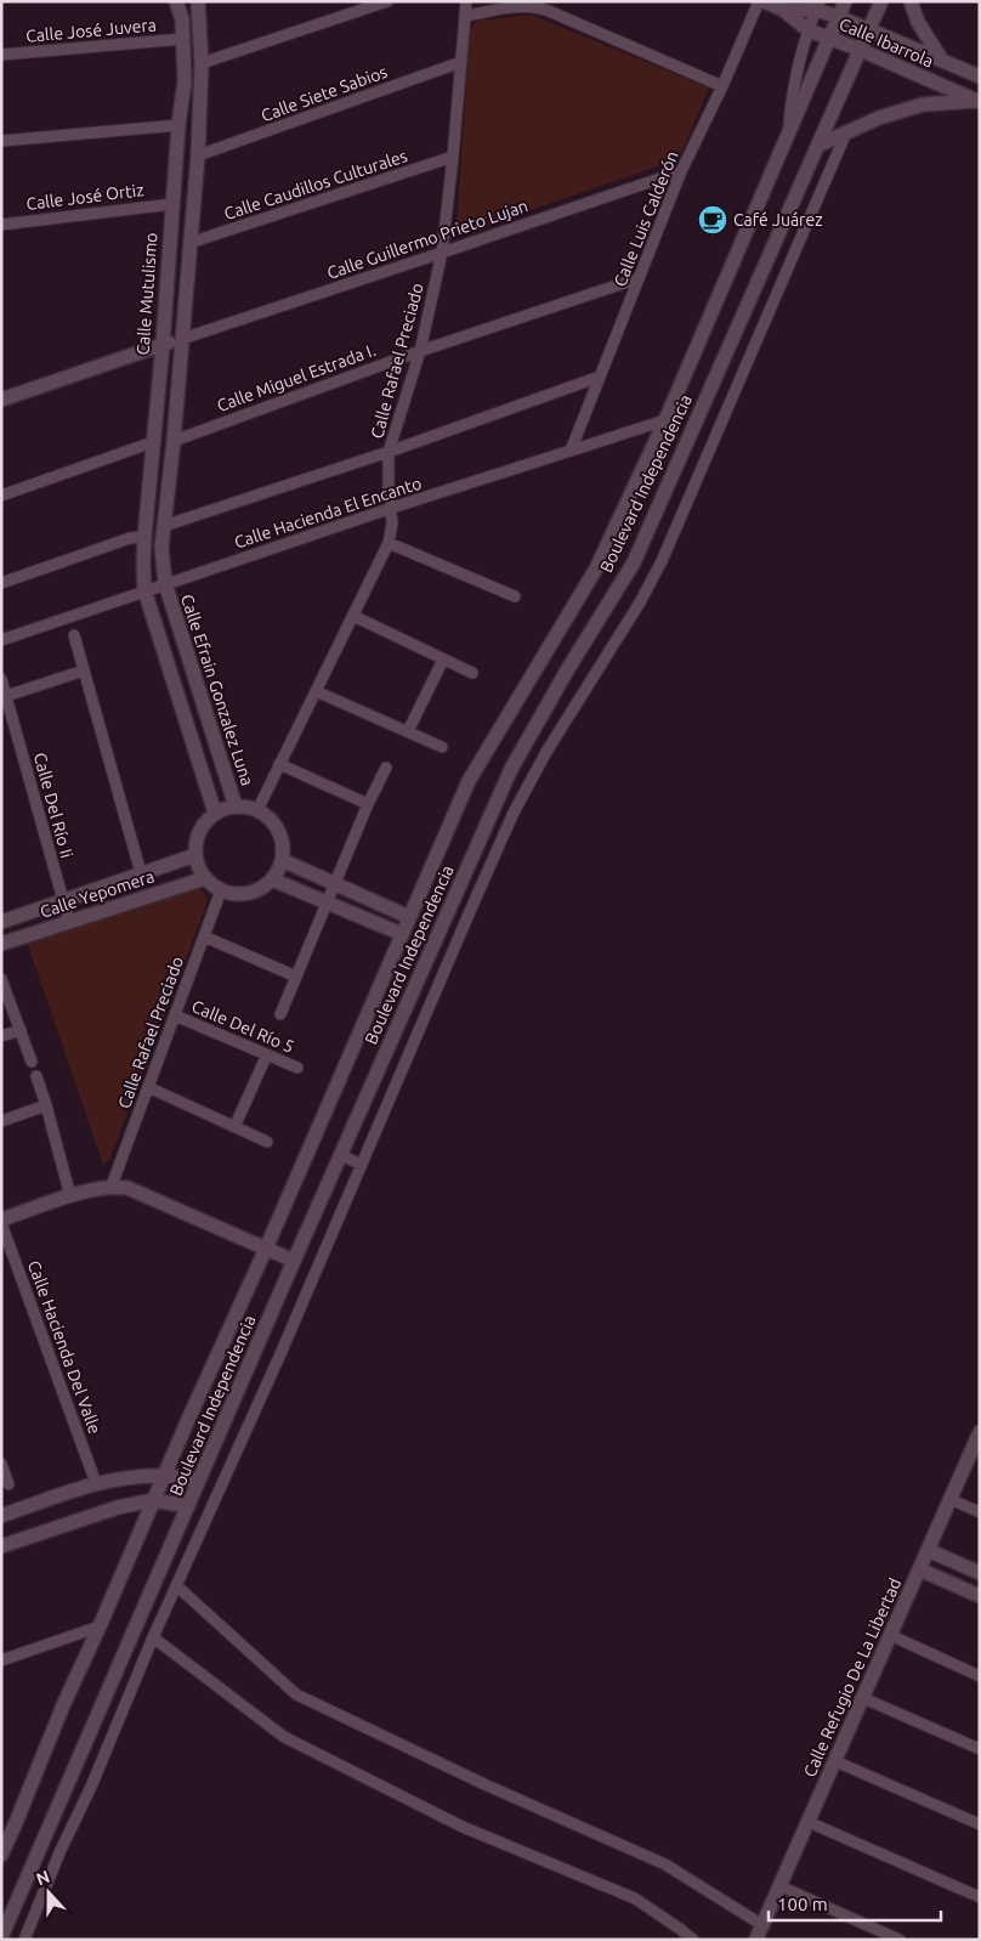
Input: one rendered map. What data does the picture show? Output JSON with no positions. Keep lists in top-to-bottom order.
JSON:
{
  "streets": {
    "main road": [
      "Calle Ibarrola",
      "Calle Mutulismo",
      "Boulevard Independencia",
      "Calle Efrain Gonzalez Luna",
      "Calle Yepomera",
      "Calle Refugio De La Libertad"
    ],
    "street": [
      "Calle José Juvera",
      "Calle Siete Sabios",
      "Calle Caudillos Culturales",
      "Calle José Ortiz",
      "Calle Luis Calderón",
      "Calle Guillermo Prieto Lujan",
      "Calle Rafael Preciado",
      "Calle Miguel Estrada I.",
      "Calle Hacienda El Encanto",
      "Calle Del Río Ii",
      "Calle Del Río 5",
      "Calle Hacienda Del Valle"
    ]
  },
  "crossings": [
    ["Calle José Juvera", "Calle Mutulismo"],
    ["Calle Ibarrola", "Calle Luis Calderón"],
    ["Calle Ibarrola", "Boulevard Independencia"],
    ["Calle Siete Sabios", "Calle Rafael Preciado"],
    ["Calle Caudillos Culturales", "Calle Rafael Preciado"],
    ["Calle José Ortiz", "Calle Mutulismo"],
    ["Calle Luis Calderón", "Calle Guillermo Prieto Lujan"],
    ["Calle Luis Calderón", "Calle Miguel Estrada I."],
    ["Calle Luis Calderón", "Calle Hacienda El Encanto"],
    ["Calle Guillermo Prieto Lujan", "Calle Rafael Preciado"],
    ["Calle Mutulismo", "Calle Hacienda El Encanto"],
    ["Calle Rafael Preciado", "Calle Miguel Estrada I."],
    ["Calle Rafael Preciado", "Calle Hacienda El Encanto"],
    ["Calle Rafael Preciado", "Calle Efrain Gonzalez Luna"],
    ["Calle Rafael Preciado", "Calle Yepomera"],
    ["Calle Rafael Preciado", "Calle Del Río 5"],
    ["Boulevard Independencia", "Calle Hacienda El Encanto"],
    ["Calle Hacienda El Encanto", "Calle Efrain Gonzalez Luna"],
    ["Calle Efrain Gonzalez Luna", "Calle Yepomera"],
    ["Calle Del Río Ii", "Calle Yepomera"]
  ],
  "places": {
    "cafe": ["Café Juárez"]
  },
  "scale_bar": "100 m",
  "north": "top"
}
